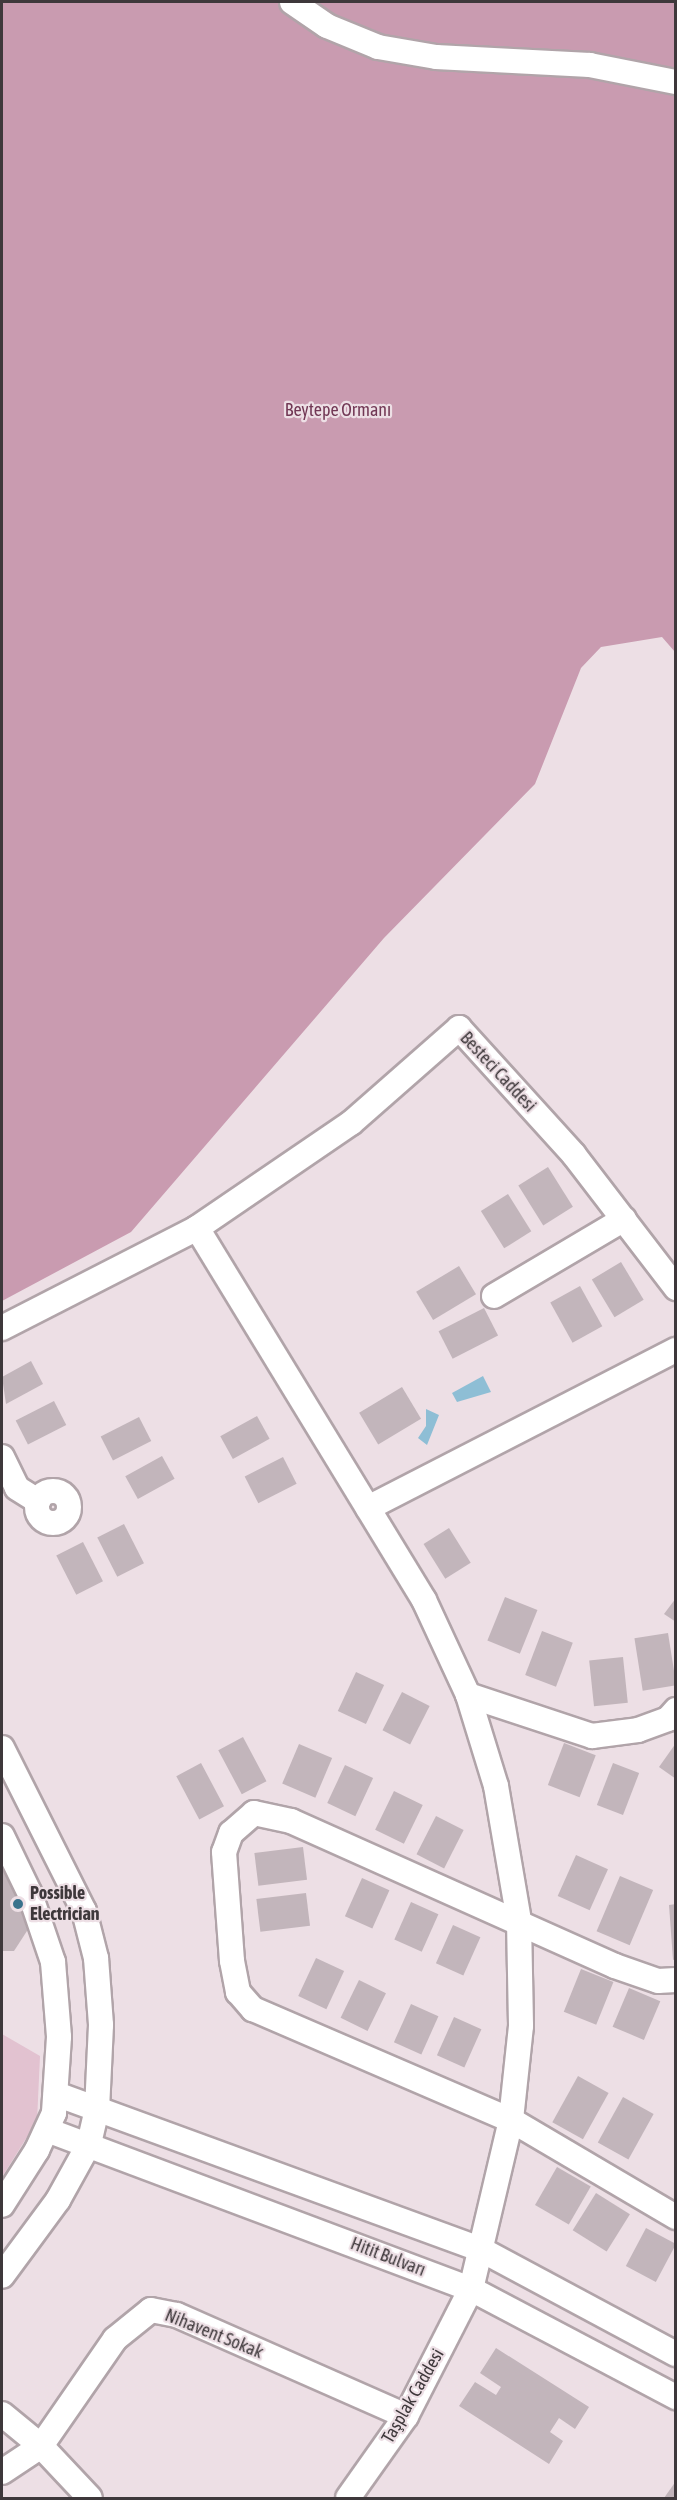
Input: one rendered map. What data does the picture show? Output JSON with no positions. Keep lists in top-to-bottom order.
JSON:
{
  "streets": {
    "street": [
      "Besteci Caddesi",
      "Hitit Bulvarı",
      "Nihavent Sokak",
      "Taşplak Caddesi"
    ]
  },
  "crossings": [
    ["Besteci Caddesi", "Taşplak Caddesi"],
    ["Hitit Bulvarı", "Taşplak Caddesi"],
    ["Nihavent Sokak", "Taşplak Caddesi"]
  ],
  "parks": ["Beytepe Ormanı"],
  "places": ["Possible Electrician"]
}
